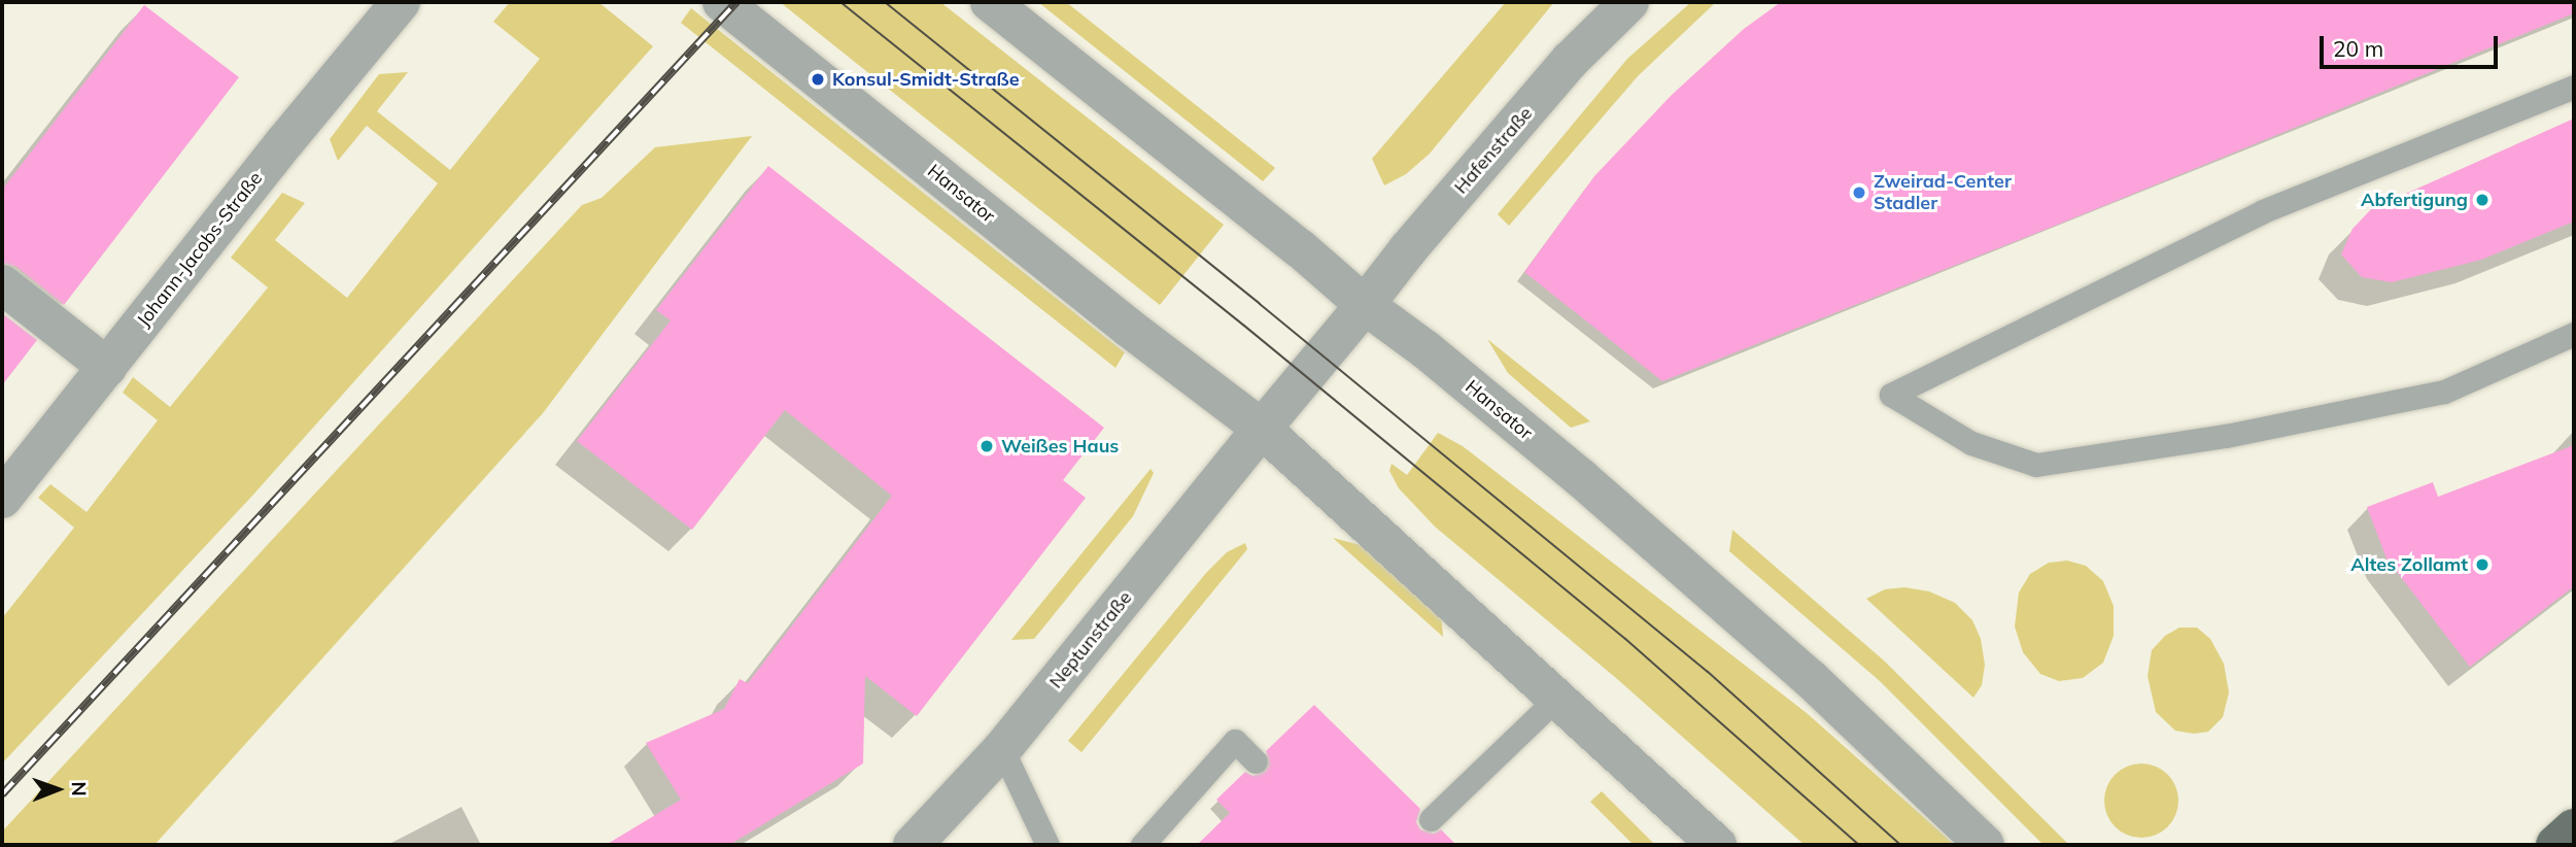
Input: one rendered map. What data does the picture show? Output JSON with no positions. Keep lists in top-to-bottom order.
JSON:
{
  "streets": {
    "street": [
      "Hafenstraße",
      "Hansator",
      "Johann-Jacobs-Straße",
      "Neptunstraße"
    ]
  },
  "crossings": [
    ["Hafenstraße", "Hansator"],
    ["Hafenstraße", "Neptunstraße"],
    ["Hansator", "Neptunstraße"]
  ],
  "places": [
    "Konsul-Smidt-Straße",
    "Zweirad-Center Stadler",
    "Abfertigung",
    "Weißes Haus",
    "Altes Zollamt"
  ],
  "scale_bar": "20 m",
  "north": "right"
}
